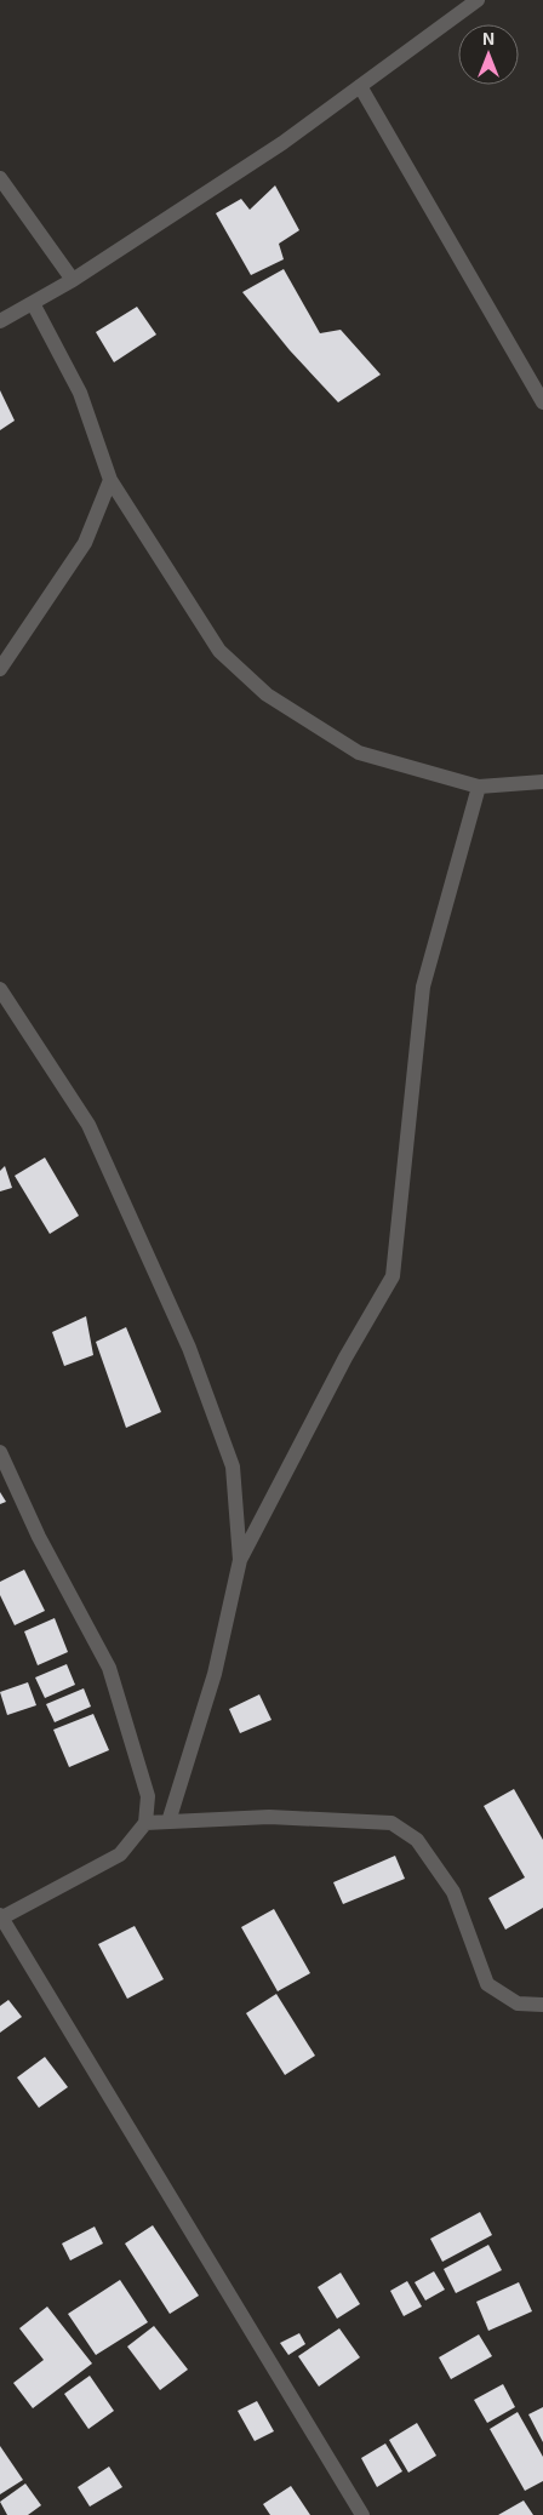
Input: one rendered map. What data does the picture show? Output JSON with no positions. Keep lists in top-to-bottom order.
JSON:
{
  "north": "top"
}
